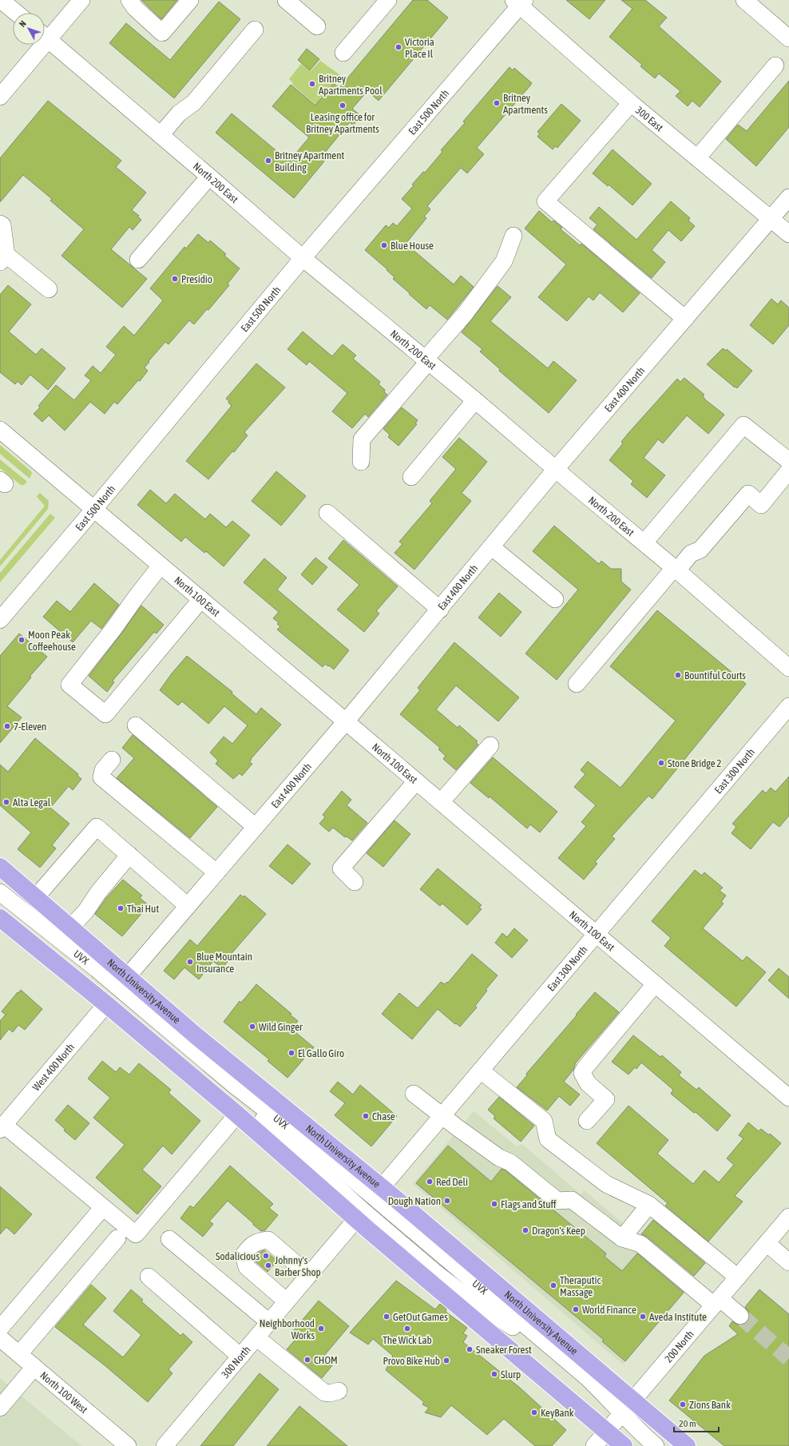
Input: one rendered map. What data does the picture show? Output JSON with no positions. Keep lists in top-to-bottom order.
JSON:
{
  "streets": {
    "highway": ["North University Avenue"],
    "street": [
      "East 500 North",
      "300 East",
      "North 200 East",
      "East 400 North",
      "North 100 East",
      "East 300 North",
      "UVX",
      "West 400 North",
      "200 North",
      "300 North",
      "North 100 West"
    ]
  },
  "crossings": [
    ["East 500 North", "300 East"],
    ["East 500 North", "North 200 East"],
    ["East 500 North", "North 100 East"],
    ["300 East", "East 400 North"],
    ["North 200 East", "East 400 North"],
    ["East 400 North", "North 100 East"],
    ["East 400 North", "North University Avenue"],
    ["North 100 East", "East 300 North"],
    ["East 300 North", "North University Avenue"],
    ["UVX", "North University Avenue"],
    ["UVX", "200 North"],
    ["North University Avenue", "200 North"]
  ],
  "places": [
    "Victoria Place Il",
    "Britney Apartments Pool",
    "Britney Apartments",
    "Leasing office for Britney Apartments",
    "Britney Apartment Building",
    "Blue House",
    "Presidio",
    "Moon Peak Coffeehouse",
    "Bountiful Courts",
    "7-Eleven",
    "Stone Bridge 2",
    "Alta Legal",
    "Thai Hut",
    "Blue Mountain Insurance",
    "Wild Ginger",
    "El Gallo Giro",
    "Chase",
    "Red Deli",
    "Dough Nation",
    "Flags and Stuff",
    "Dragon's Keep",
    "Sodalicious",
    "Johnny's Barber Shop",
    "Theraputic Massage",
    "World Finance",
    "GetOut Games",
    "Aveda Institute",
    "Neighborhood Works",
    "The Wick Lab",
    "Sneaker Forest",
    "CHOM",
    "Provo Bike Hub",
    "Slurp",
    "Zions Bank",
    "KeyBank"
  ],
  "scale_bar": "20 m",
  "north": "top left"
}
